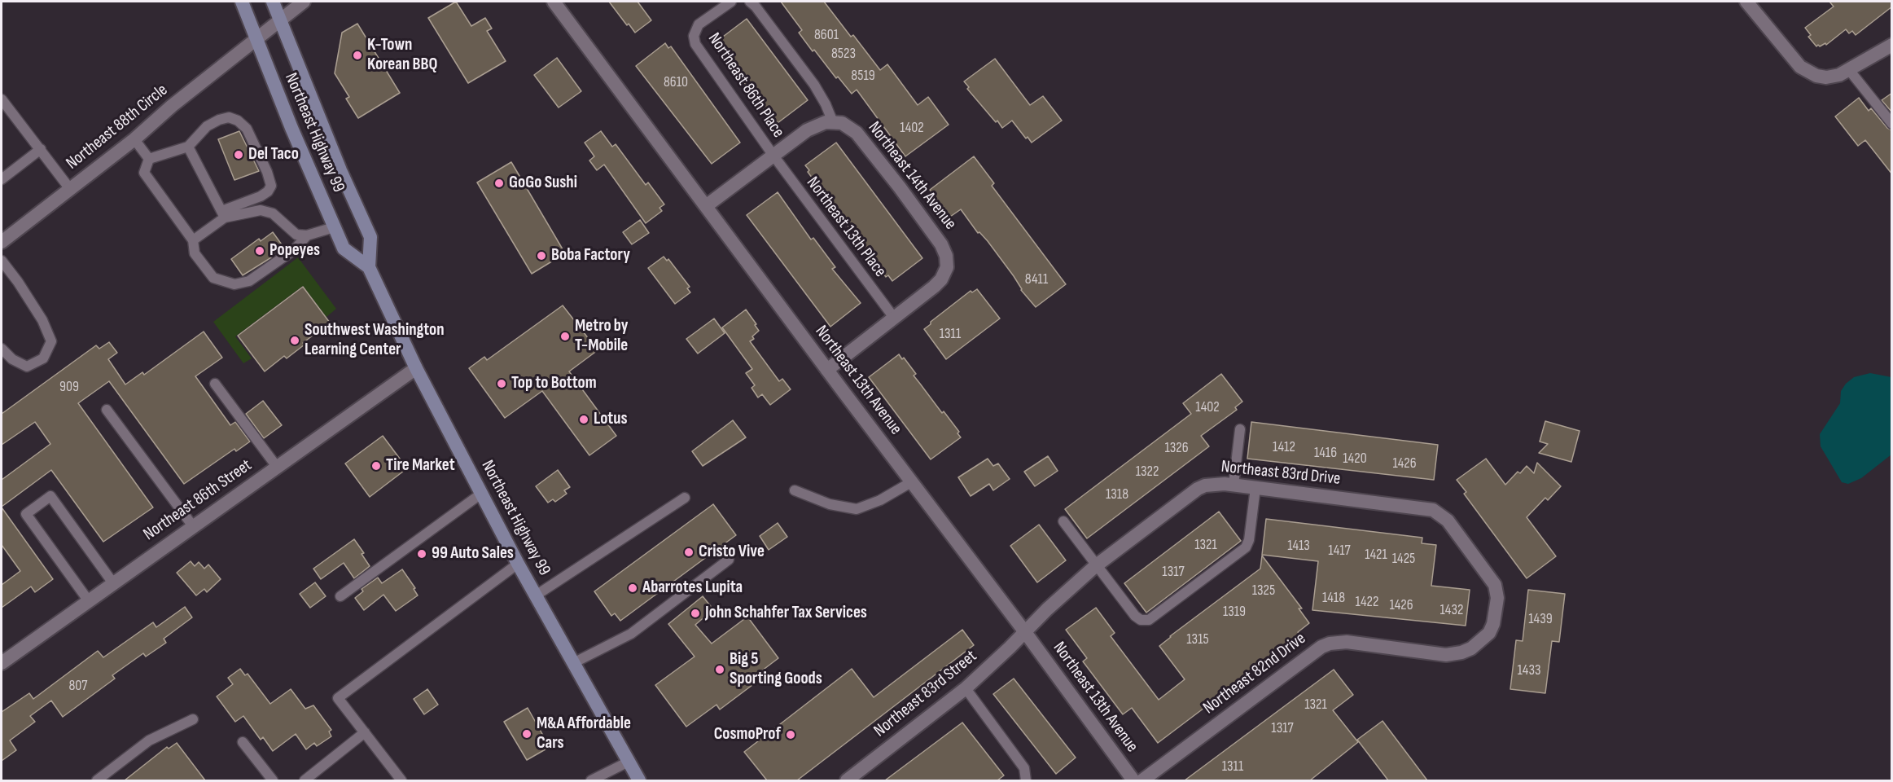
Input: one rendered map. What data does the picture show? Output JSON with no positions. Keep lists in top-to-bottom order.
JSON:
{
  "streets": {
    "main road": ["Northeast Highway 99"],
    "street": [
      "Northeast 88th Circle",
      "Northeast 14th Avenue",
      "Northeast 13th Avenue",
      "Northeast 83rd Drive",
      "Northeast 86th Street",
      "Northeast 82nd Drive",
      "Northeast 83rd Street"
    ],
    "lane": ["Northeast 86th Place", "Northeast 13th Place"]
  },
  "crossings": [
    ["Northeast 86th Place", "Northeast 13th Place"],
    ["Northeast 88th Circle", "Northeast Highway 99"],
    ["Northeast Highway 99", "Northeast 86th Street"],
    ["Northeast 14th Avenue", "Northeast 13th Place"],
    ["Northeast 13th Avenue", "Northeast 83rd Drive"],
    ["Northeast 13th Avenue", "Northeast 83rd Street"],
    ["Northeast 83rd Drive", "Northeast 82nd Drive"],
    ["Northeast 83rd Drive", "Northeast 83rd Street"]
  ],
  "places": [
    "K-Town Korean BBQ",
    "Del Taco",
    "GoGo Sushi",
    "Popeyes",
    "Boba Factory",
    "Metro by T-Mobile",
    "Southwest Washington Learning Center",
    "Top to Bottom",
    "Lotus",
    "Tire Market",
    "Cristo Vive",
    "99 Auto Sales",
    "Abarrotes Lupita",
    "John Schahfer Tax Services",
    "Big 5 Sporting Goods",
    "M&A Affordable Cars",
    "CosmoProf"
  ],
  "house_numbers": [
    "8601",
    "8523",
    "8519",
    "8610",
    "1402",
    "8411",
    "1311",
    "909",
    "1402",
    "1412",
    "1326",
    "1416",
    "1420",
    "1426",
    "1322",
    "1318",
    "1321",
    "1413",
    "1417",
    "1421",
    "1425",
    "1317",
    "1325",
    "1418",
    "1422",
    "1426",
    "1432",
    "1319",
    "1439",
    "1315",
    "1433",
    "807",
    "1321",
    "1317",
    "1311"
  ]
}
